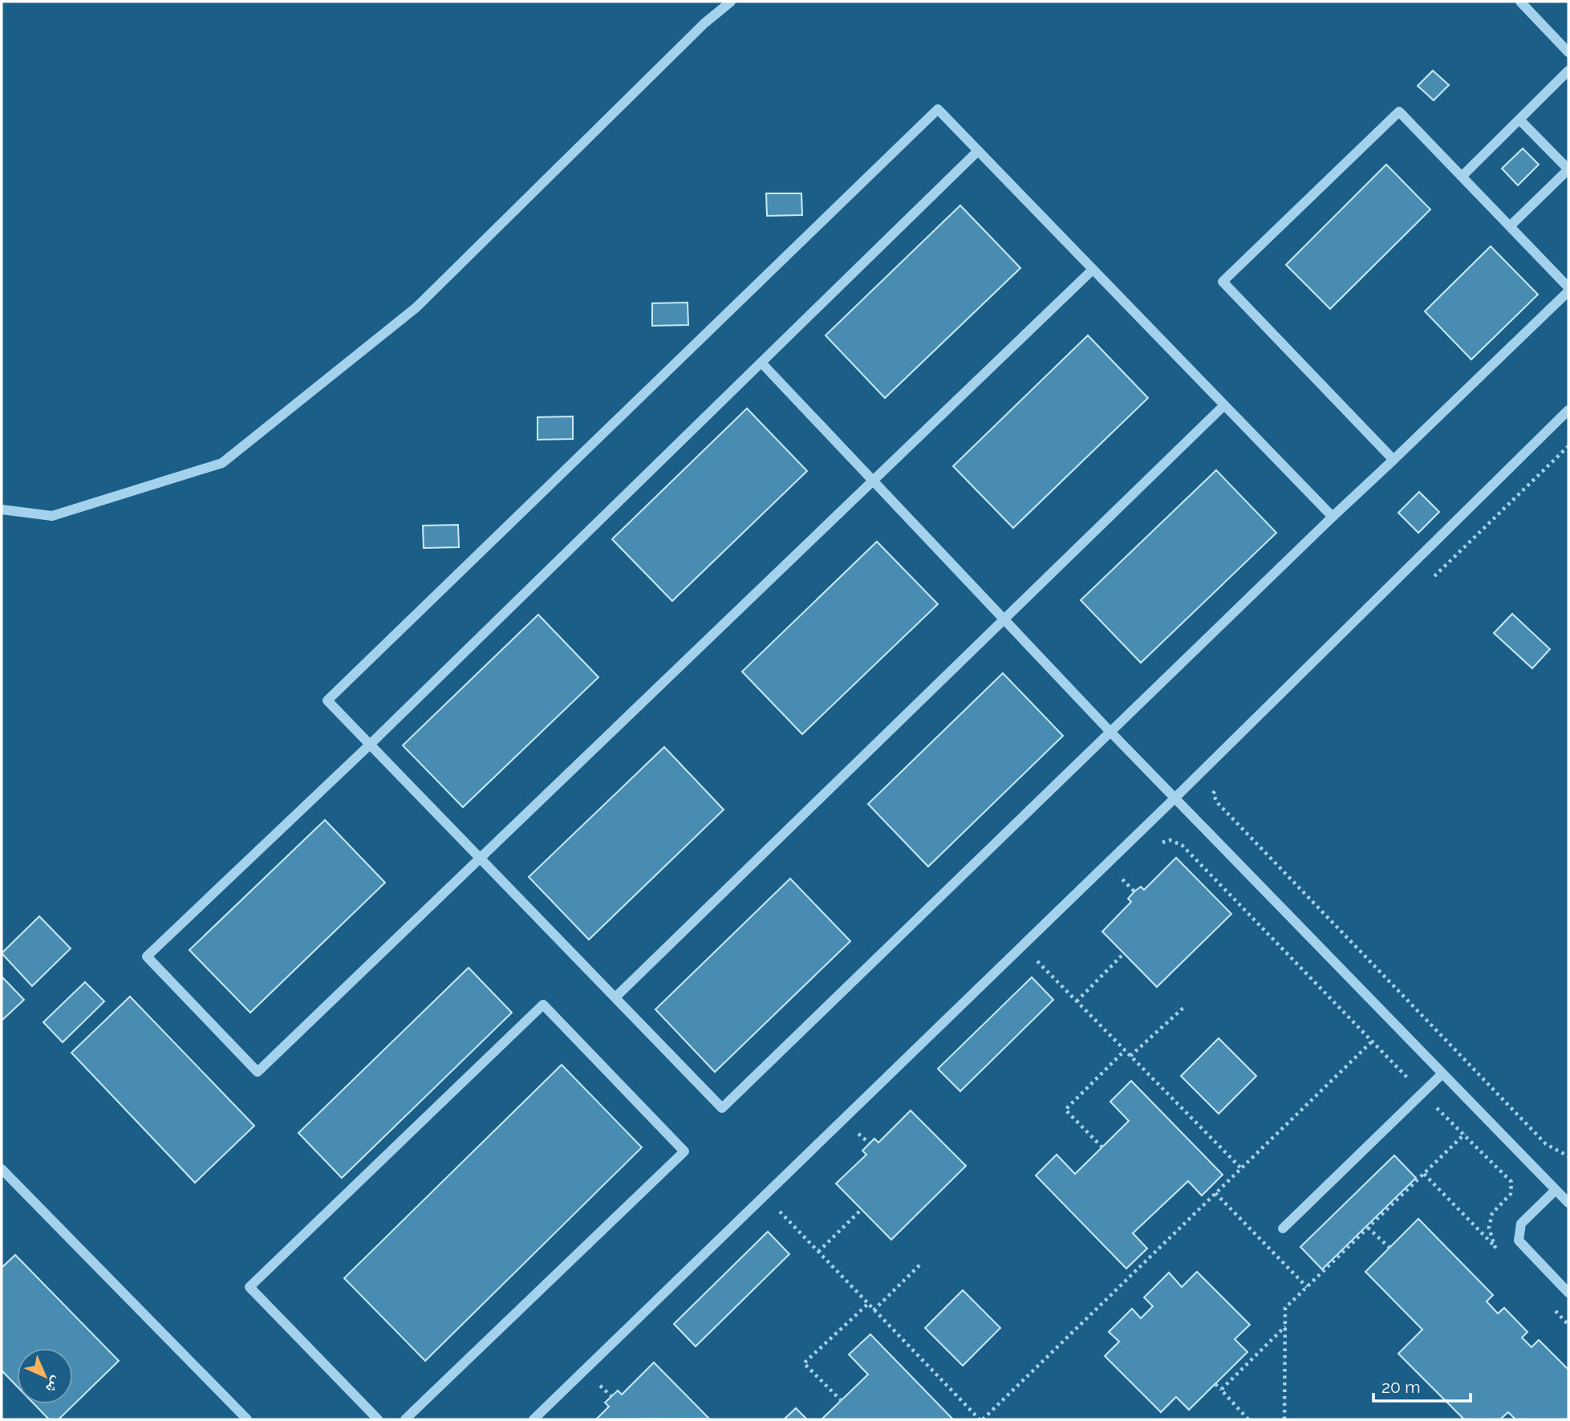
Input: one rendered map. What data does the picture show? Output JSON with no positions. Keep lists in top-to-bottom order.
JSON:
{
  "scale_bar": "20 m",
  "north": "bottom right"
}
